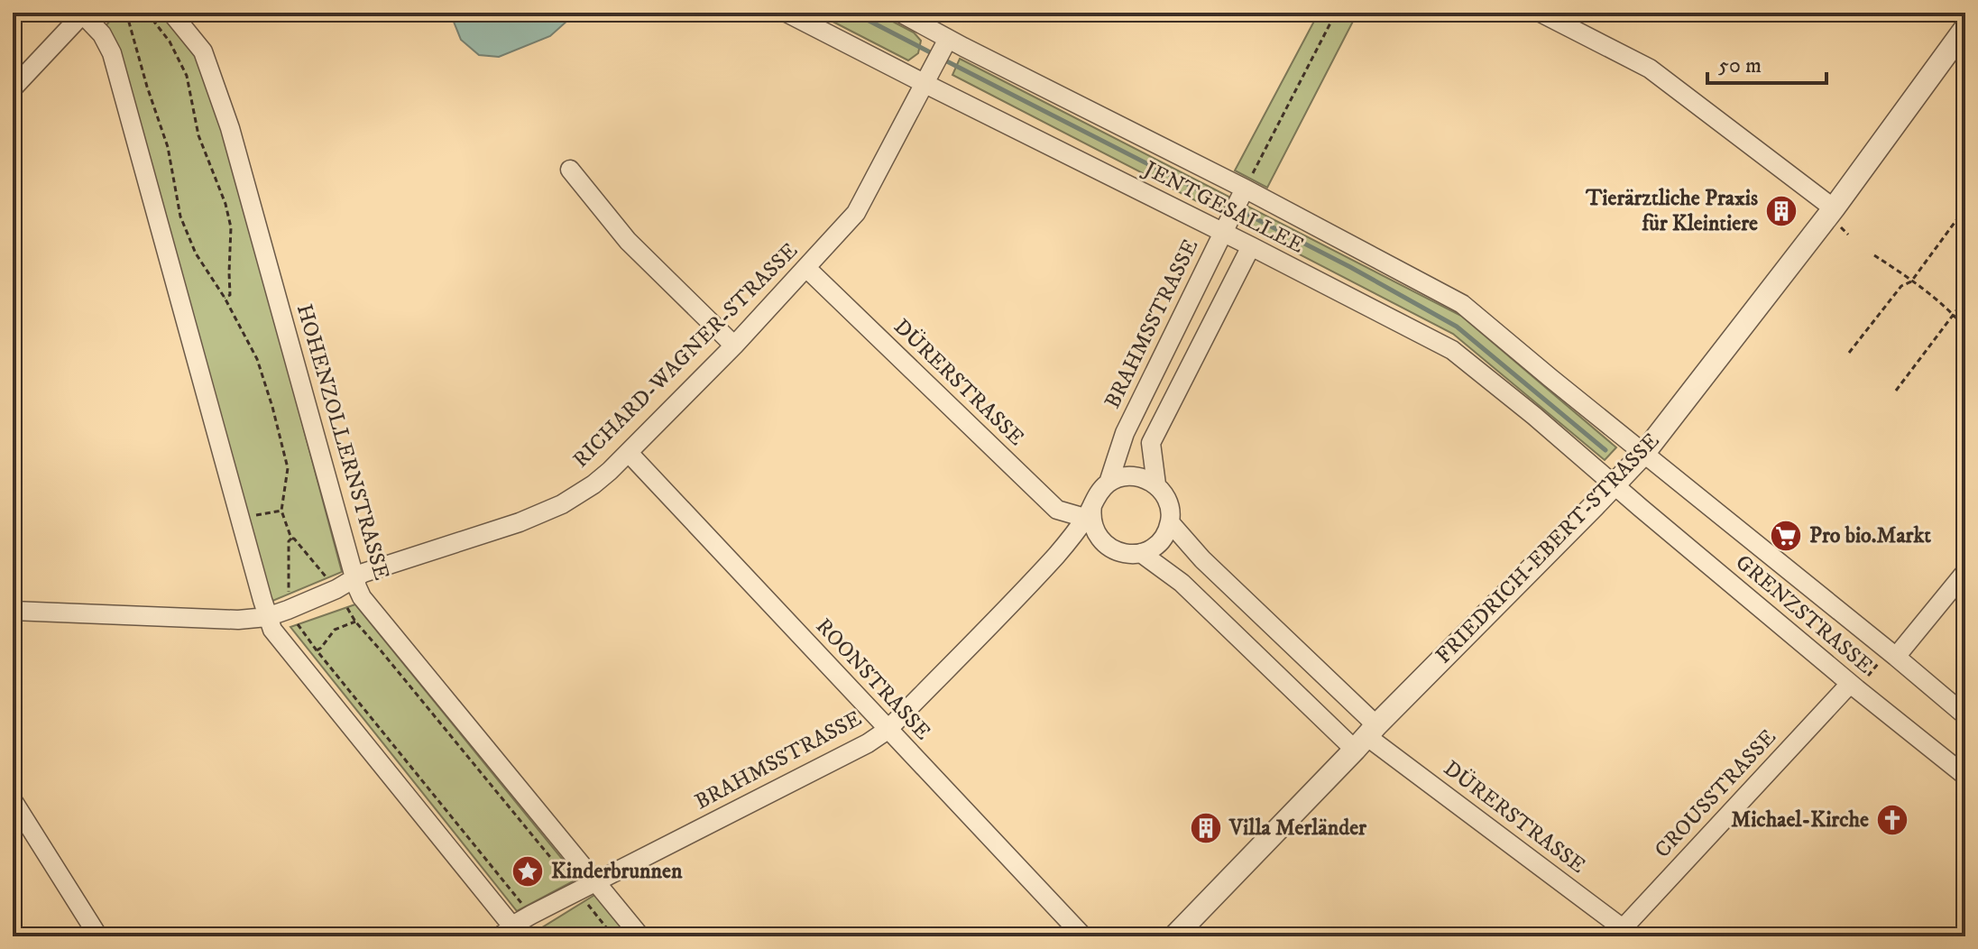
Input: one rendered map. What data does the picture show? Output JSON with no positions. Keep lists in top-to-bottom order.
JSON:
{
  "streets": {
    "street": [
      "JENTGESALLEE",
      "BRAHMSSTRASSE",
      "RICHARD-WAGNER-STRASSE",
      "DÜRERSTRASSE",
      "HOHENZOLLERNSTRASSE",
      "FRIEDRICH-EBERT-STRASSE",
      "GRENZSTRASSE",
      "ROONSTRASSE",
      "CROUSSTRASSE"
    ]
  },
  "crossings": [
    ["JENTGESALLEE", "BRAHMSSTRASSE"],
    ["JENTGESALLEE", "RICHARD-WAGNER-STRASSE"],
    ["JENTGESALLEE", "FRIEDRICH-EBERT-STRASSE"],
    ["JENTGESALLEE", "GRENZSTRASSE"],
    ["BRAHMSSTRASSE", "DÜRERSTRASSE"],
    ["BRAHMSSTRASSE", "HOHENZOLLERNSTRASSE"],
    ["BRAHMSSTRASSE", "ROONSTRASSE"],
    ["RICHARD-WAGNER-STRASSE", "DÜRERSTRASSE"],
    ["RICHARD-WAGNER-STRASSE", "HOHENZOLLERNSTRASSE"],
    ["RICHARD-WAGNER-STRASSE", "ROONSTRASSE"],
    ["DÜRERSTRASSE", "FRIEDRICH-EBERT-STRASSE"],
    ["DÜRERSTRASSE", "CROUSSTRASSE"],
    ["FRIEDRICH-EBERT-STRASSE", "GRENZSTRASSE"],
    ["GRENZSTRASSE", "CROUSSTRASSE"]
  ],
  "places": {
    "building": ["Tierärztliche Praxis für Kleintiere", "Villa Merländer"],
    "supermarket": ["Pro bio.Markt"],
    "church": ["Michael-Kirche"],
    "place": ["Kinderbrunnen"]
  },
  "scale_bar": "50 m"
}
